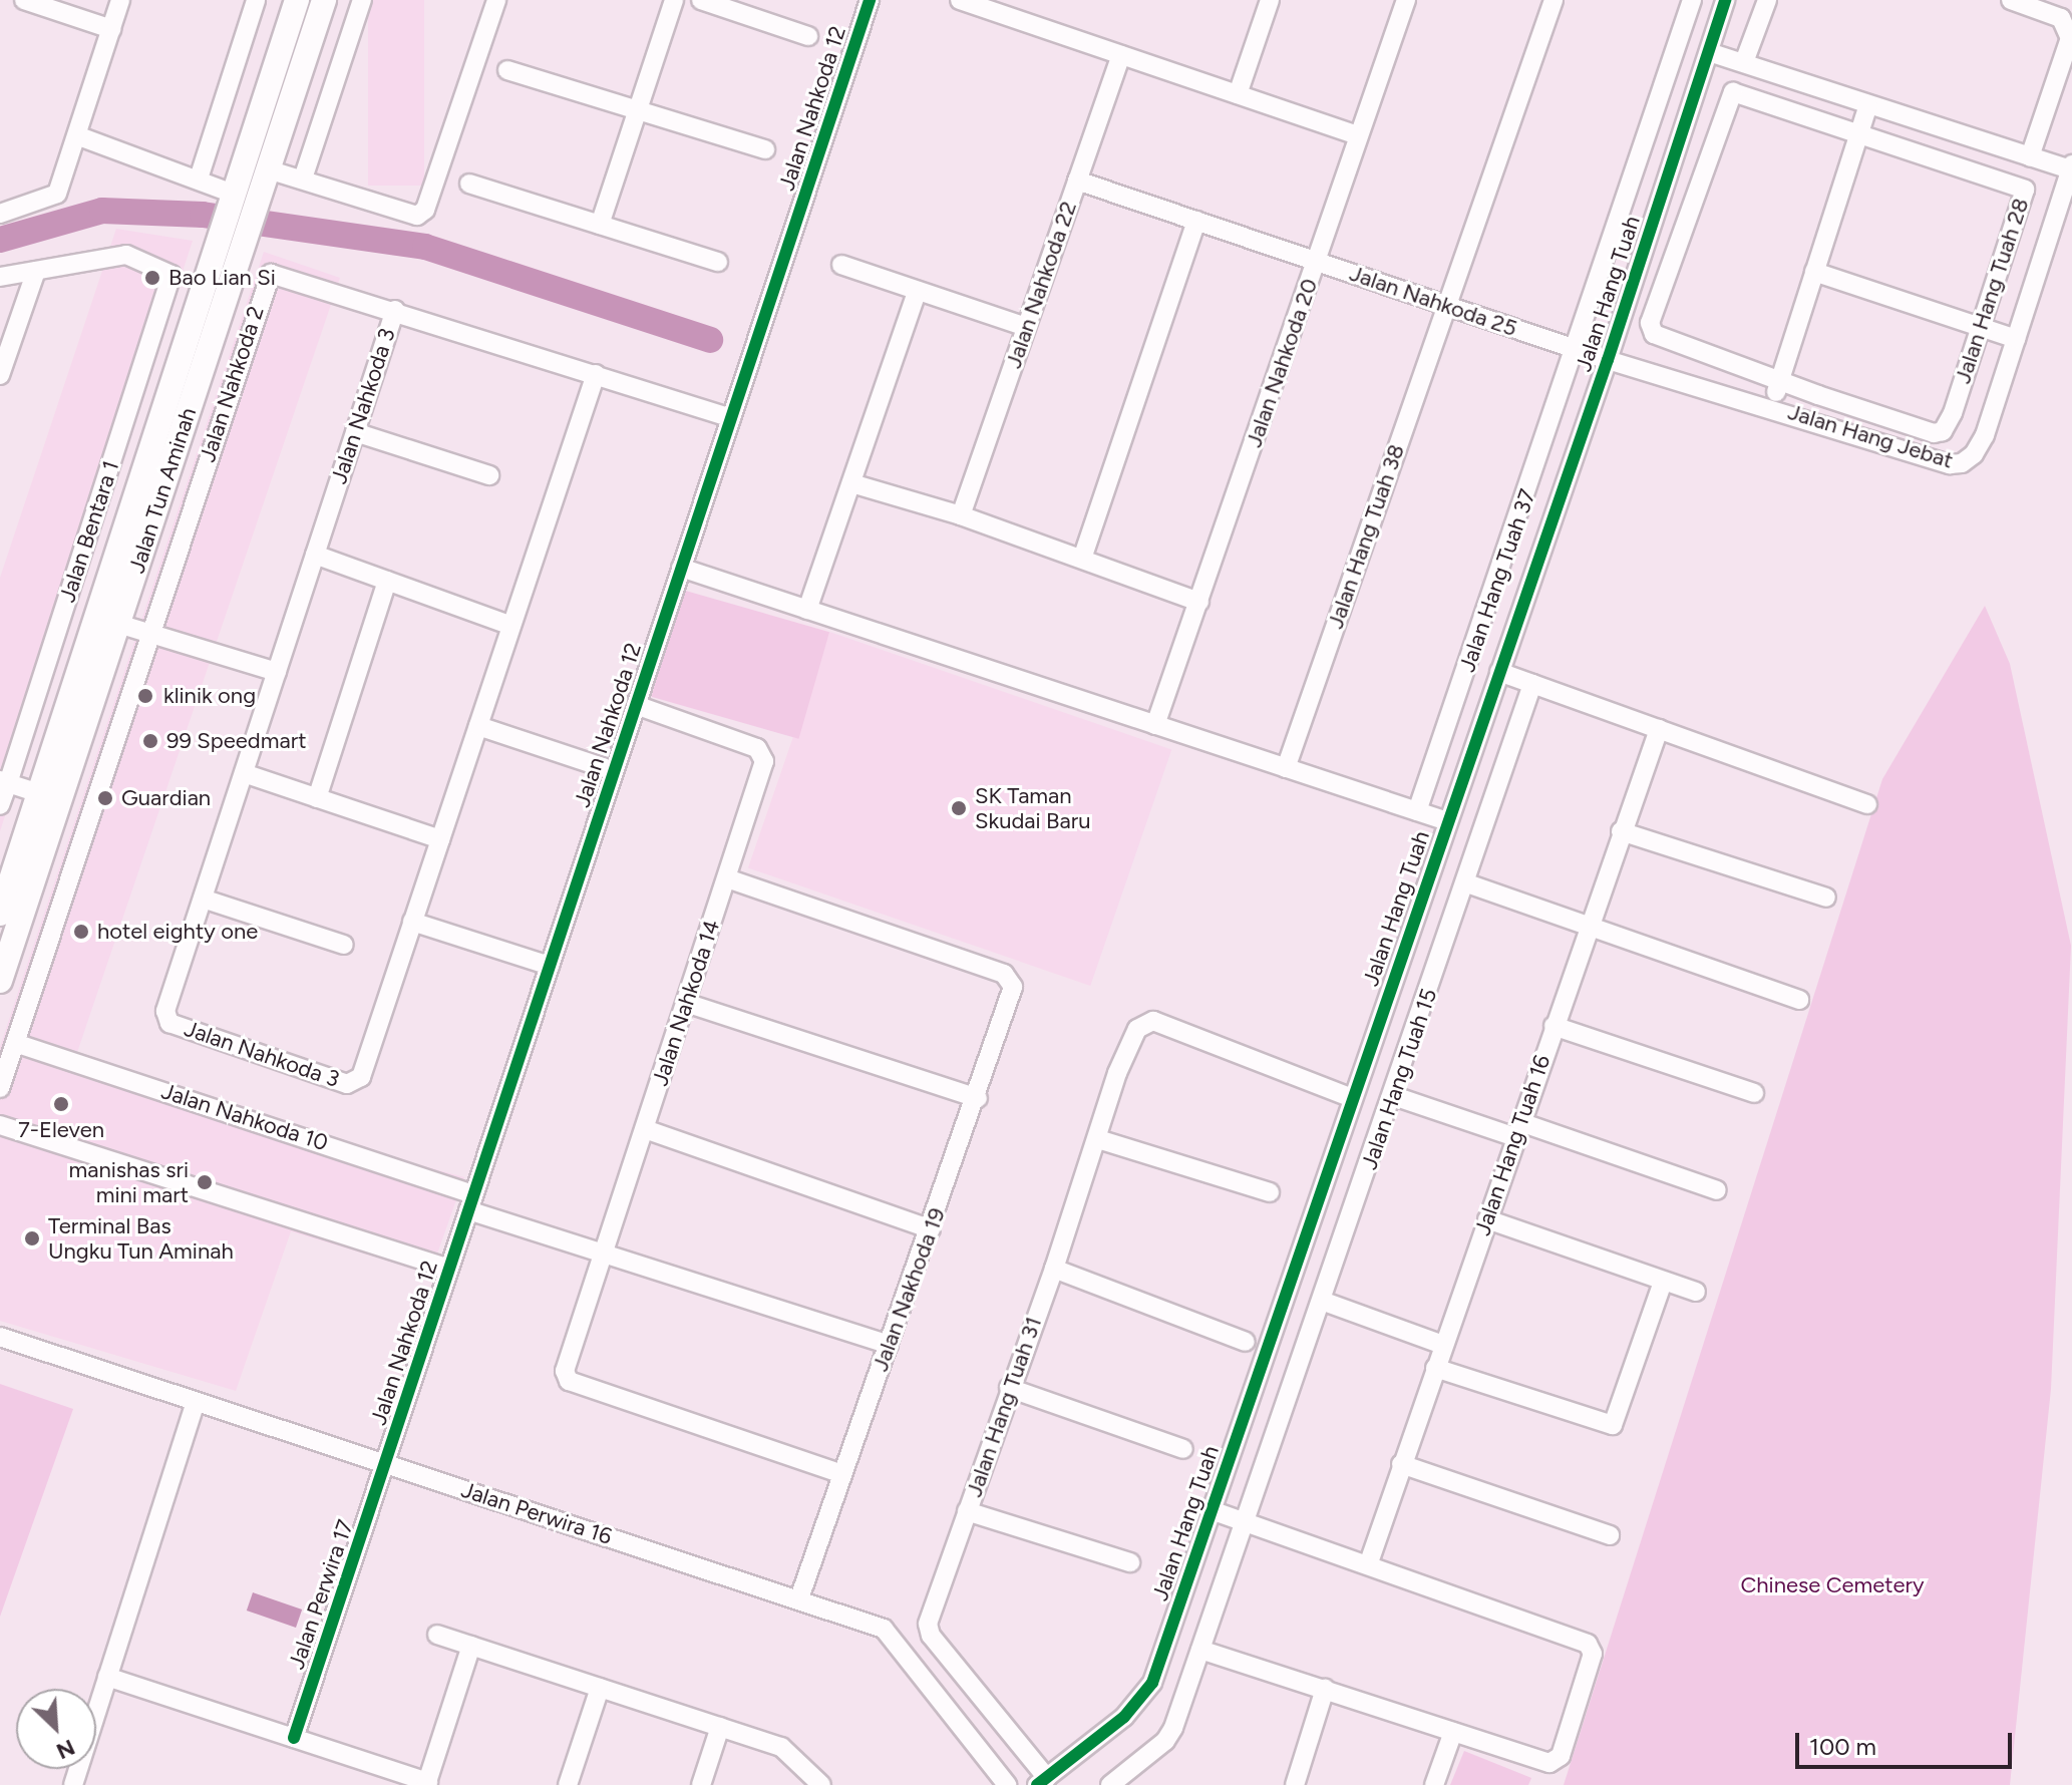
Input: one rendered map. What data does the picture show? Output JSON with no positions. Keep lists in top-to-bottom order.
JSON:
{
  "streets": {
    "main road": ["Jalan Tun Aminah"],
    "street": [
      "Jalan Nahkoda 12",
      "Jalan Nahkoda 22",
      "Jalan Hang Tuah 28",
      "Jalan Hang Tuah",
      "Jalan Nahkoda 25",
      "Jalan Nahkoda 20",
      "Jalan Nahkoda 2",
      "Jalan Nahkoda 3",
      "Jalan Hang Jebat",
      "Jalan Bentara 1",
      "Jalan Hang Tuah 38",
      "Jalan Hang Tuah 37",
      "Jalan Nahkoda 14",
      "Jalan Hang Tuah 15",
      "Jalan Nahkoda 10",
      "Jalan Hang Tuah 16",
      "Jalan Nakhoda 19",
      "Jalan Hang Tuah 31",
      "Jalan Perwira 16",
      "Jalan Perwira 17"
    ]
  },
  "crossings": [
    ["Jalan Nahkoda 12", "Jalan Nahkoda 2"],
    ["Jalan Nahkoda 12", "Jalan Nahkoda 14"],
    ["Jalan Nahkoda 12", "Jalan Nahkoda 10"],
    ["Jalan Nahkoda 12", "Jalan Perwira 16"],
    ["Jalan Nahkoda 12", "Jalan Perwira 17"],
    ["Jalan Nahkoda 22", "Jalan Nahkoda 25"],
    ["Jalan Hang Tuah", "Jalan Nahkoda 25"],
    ["Jalan Hang Tuah", "Jalan Hang Jebat"],
    ["Jalan Hang Tuah", "Jalan Hang Tuah 31"],
    ["Jalan Nahkoda 25", "Jalan Nahkoda 20"],
    ["Jalan Nahkoda 25", "Jalan Hang Jebat"],
    ["Jalan Nahkoda 25", "Jalan Hang Tuah 38"],
    ["Jalan Nahkoda 25", "Jalan Hang Tuah 37"],
    ["Jalan Nahkoda 2", "Jalan Nahkoda 3"],
    ["Jalan Nahkoda 2", "Jalan Nahkoda 10"],
    ["Jalan Nahkoda 14", "Jalan Nahkoda 10"],
    ["Jalan Nahkoda 14", "Jalan Nakhoda 19"],
    ["Jalan Nahkoda 10", "Jalan Nakhoda 19"],
    ["Jalan Nakhoda 19", "Jalan Perwira 16"],
    ["Jalan Perwira 16", "Jalan Perwira 17"]
  ],
  "parks": ["Chinese Cemetery"],
  "places": [
    "Bao Lian Si",
    "klinik ong",
    "99 Speedmart",
    "Guardian",
    "SK Taman Skudai Baru",
    "hotel eighty one",
    "7-Eleven",
    "manishas sri mini mart",
    "Terminal Bas Ungku Tun Aminah"
  ],
  "scale_bar": "100 m",
  "north": "bottom right"
}
